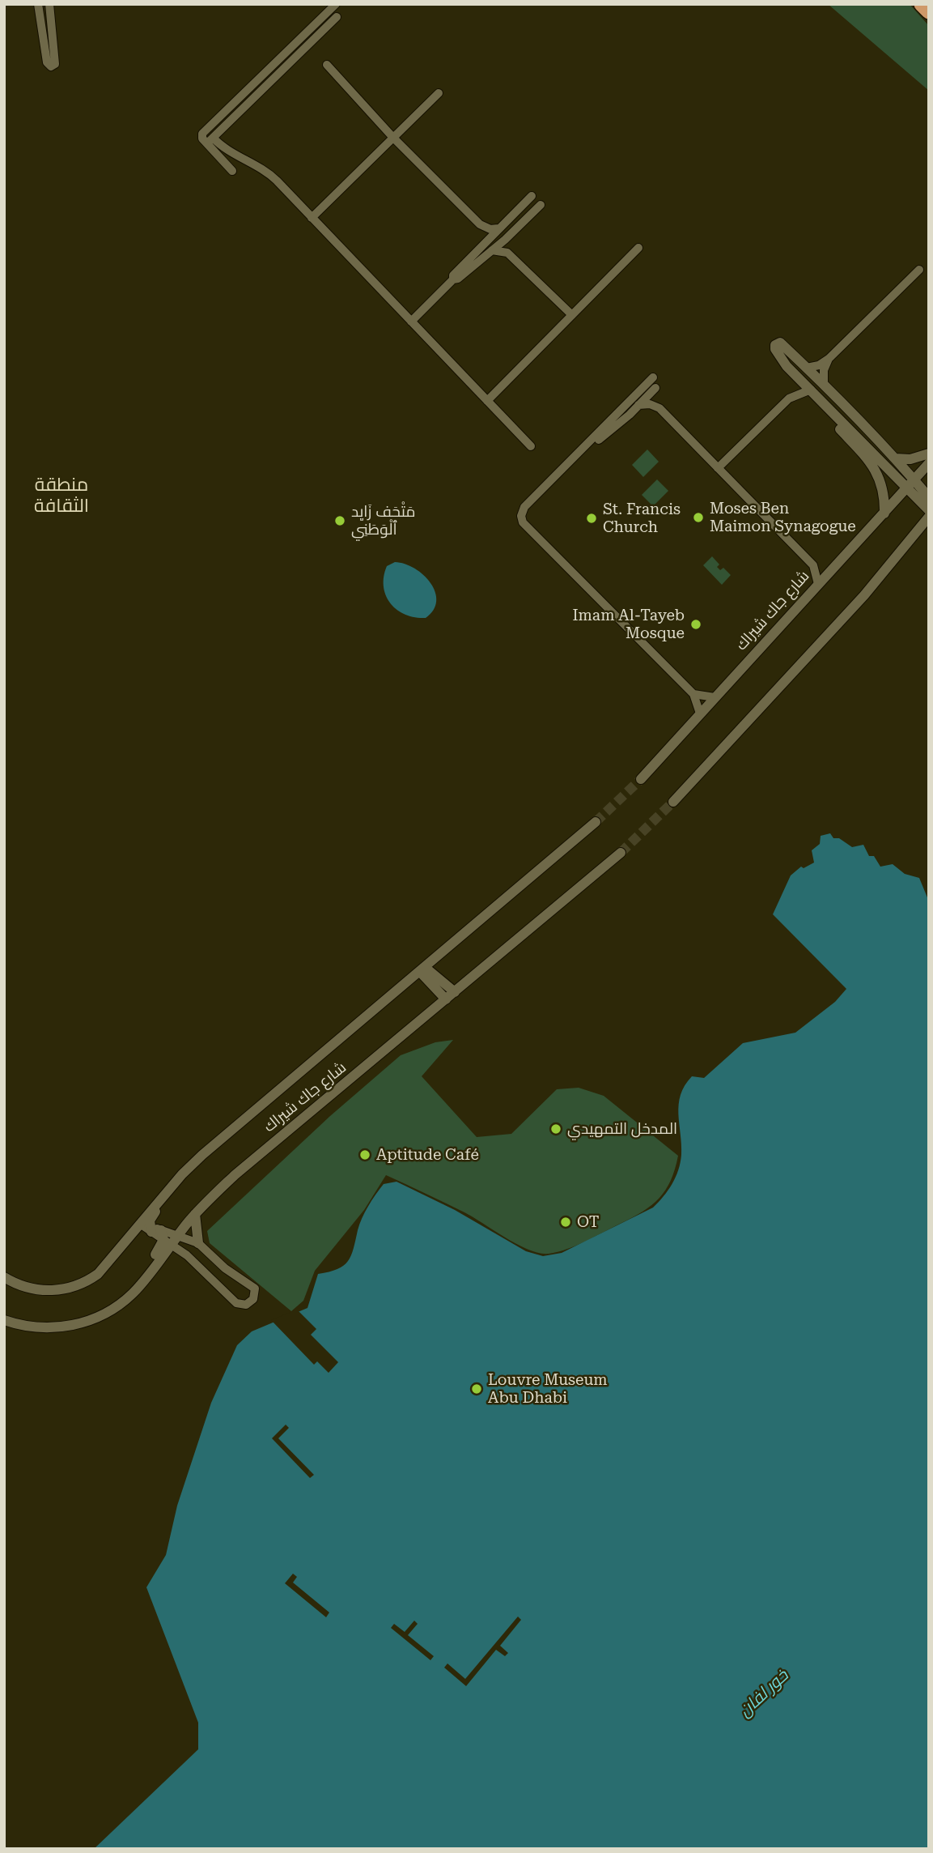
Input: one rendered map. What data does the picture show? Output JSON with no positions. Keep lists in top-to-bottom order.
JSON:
{
  "streets": {
    "street": ["شارع جاك شيراك"]
  },
  "districts": ["منطقة الثقافة"],
  "water": ["خور لفان"],
  "places": [
    "Moses Ben Maimon Synagogue",
    "St. Francis Church",
    "مَتْحَف زَايِد ٱلْوَطَنِي",
    "Imam Al-Tayeb Mosque",
    "المدخل التمهيدي",
    "Aptitude Café",
    "OT",
    "Louvre Museum Abu Dhabi"
  ]
}
